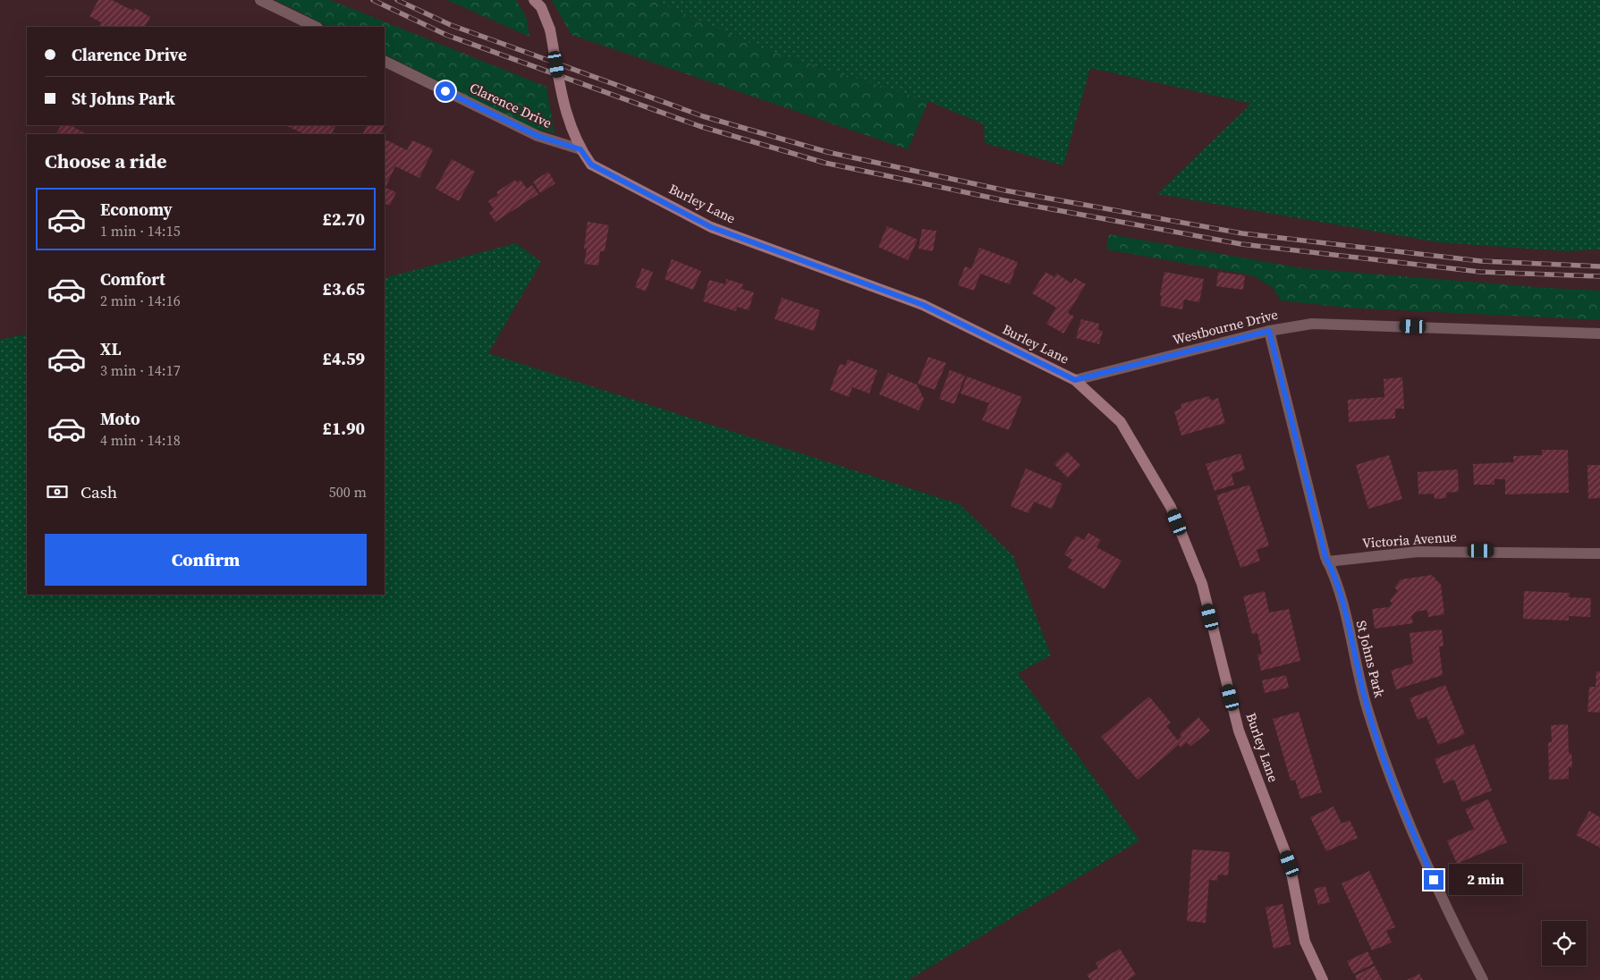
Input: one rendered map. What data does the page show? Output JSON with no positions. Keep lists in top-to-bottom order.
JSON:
{
  "streets": {
    "street": [
      "Clarence Drive",
      "Burley Lane",
      "Westbourne Drive",
      "Victoria Avenue",
      "St Johns Park"
    ]
  },
  "crossings": [
    ["Clarence Drive", "Burley Lane"],
    ["Burley Lane", "Westbourne Drive"],
    ["Westbourne Drive", "St Johns Park"],
    ["Victoria Avenue", "St Johns Park"]
  ],
  "page": {
    "banner": ["Clarence Drive", "St Johns Park"],
    "heading": "Choose a ride",
    "list": [
      {
        "name": "Economy",
        "note": "1 min · 14:15",
        "value": "£2.70"
      },
      {
        "name": "Comfort",
        "note": "2 min · 14:16",
        "value": "£3.65"
      },
      {
        "name": "XL",
        "note": "3 min · 14:17",
        "value": "£4.59"
      },
      {
        "name": "Moto",
        "note": "4 min · 14:18",
        "value": "£1.90"
      }
    ],
    "pay": ["Cash", "500 m"],
    "buttons": "Confirm",
    "bubble": "2 min"
  }
}
